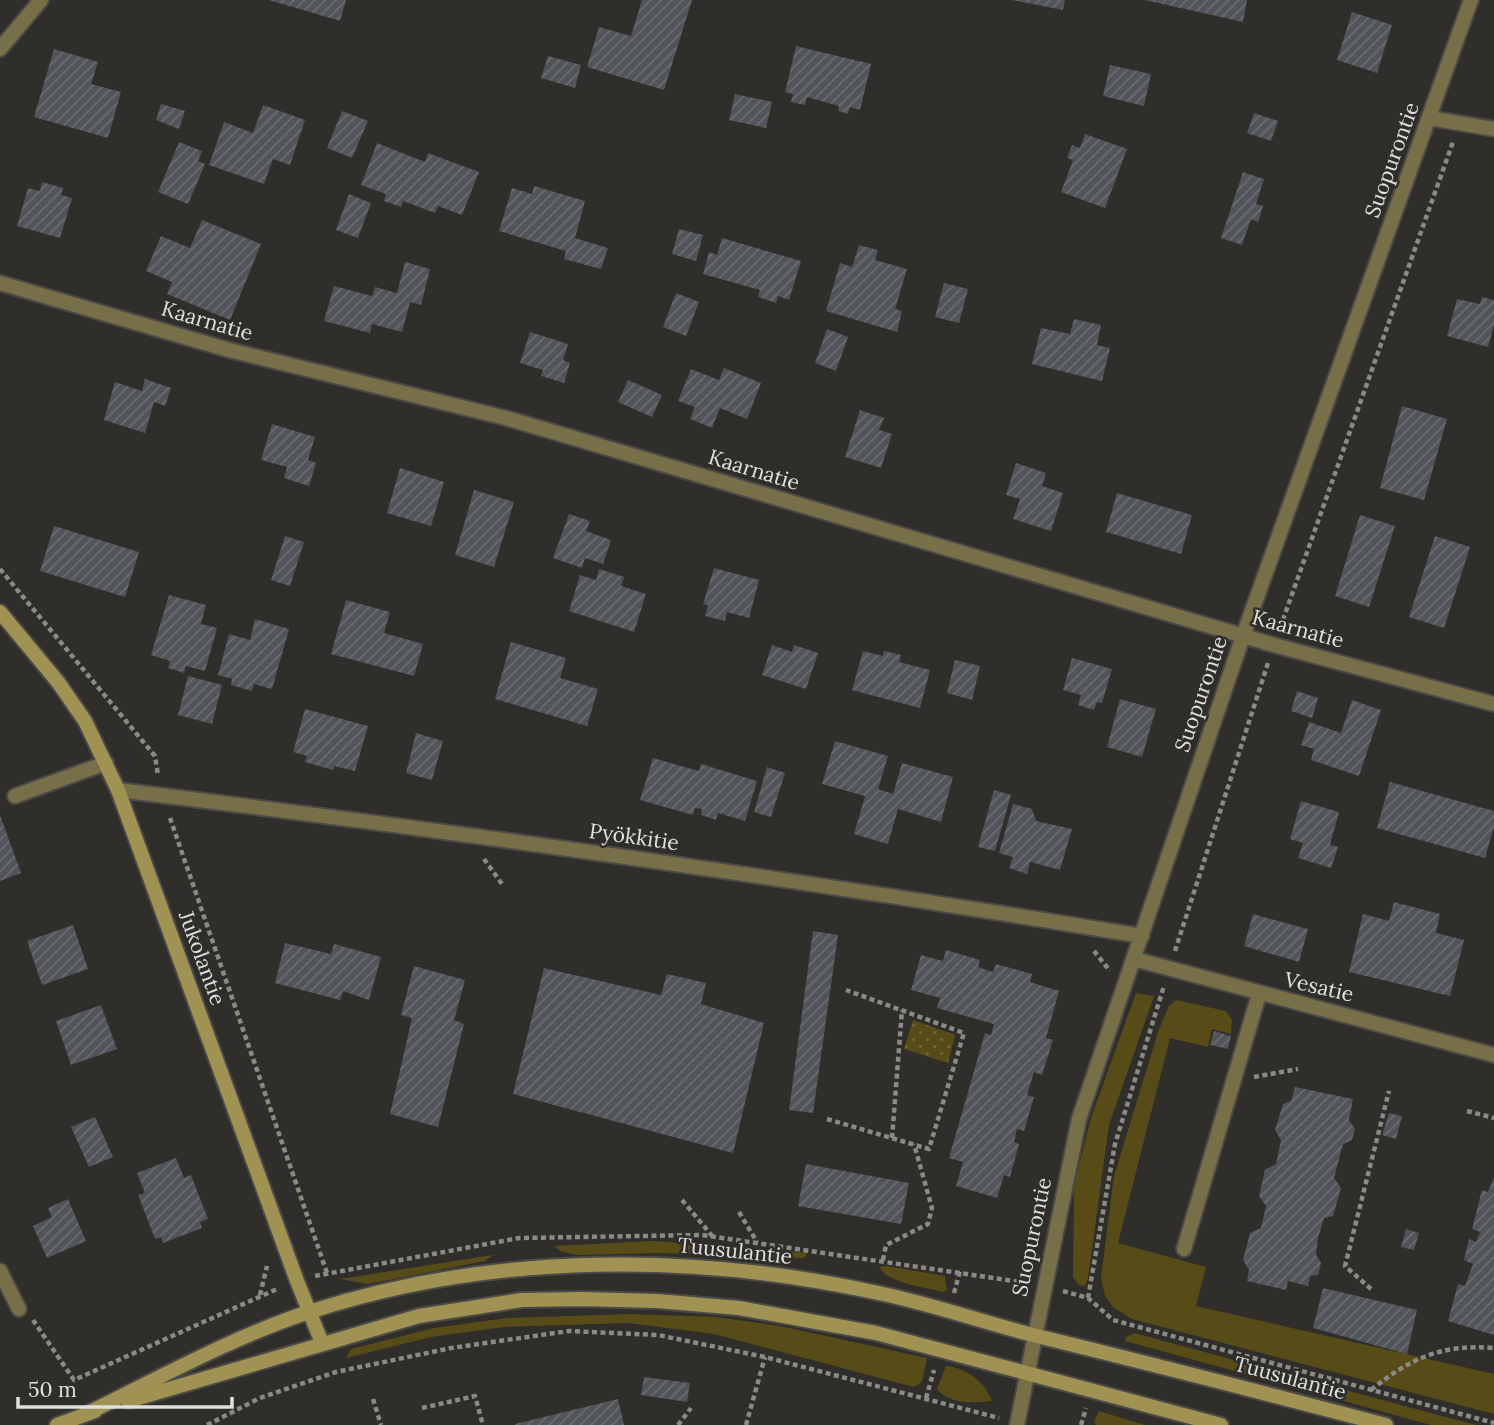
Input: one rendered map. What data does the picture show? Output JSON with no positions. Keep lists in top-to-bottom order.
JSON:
{
  "streets": {
    "main road": ["Jukolantie", "Tuusulantie"],
    "street": [
      "Suopurontie",
      "Kaarnatie",
      "Pyökkitie",
      "Vesatie"
    ]
  },
  "crossings": [
    ["Suopurontie", "Kaarnatie"],
    ["Suopurontie", "Pyökkitie"],
    ["Suopurontie", "Vesatie"],
    ["Suopurontie", "Tuusulantie"],
    ["Pyökkitie", "Jukolantie"],
    ["Jukolantie", "Tuusulantie"]
  ],
  "scale_bar": "50 m"
}
